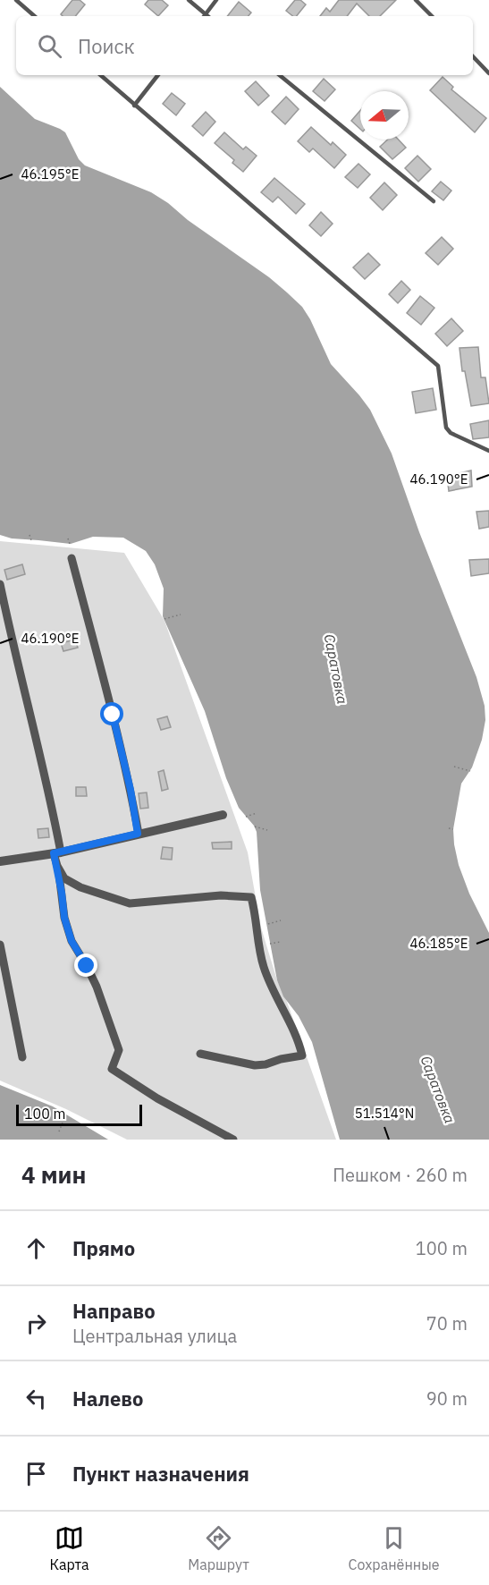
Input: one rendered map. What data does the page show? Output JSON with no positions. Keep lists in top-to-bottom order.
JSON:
{
  "water": ["Саратовка"],
  "scale_bar": "100 m",
  "north": "left",
  "page": {
    "search": "Поиск",
    "scale": "100 m",
    "heading": ["4 мин", "Пешком · 260 m"],
    "list": [
      ["Прямо", "100 m"],
      ["Направо", "Центральная улица", "70 m"],
      ["Налево", "90 m"],
      "Пункт назначения"
    ],
    "nav": ["Карта", "Маршрут", "Сохранённые"]
  },
  "coordinates": [
    "46.195°E",
    "46.190°E",
    "46.185°E",
    "51.514°N"
  ]
}
